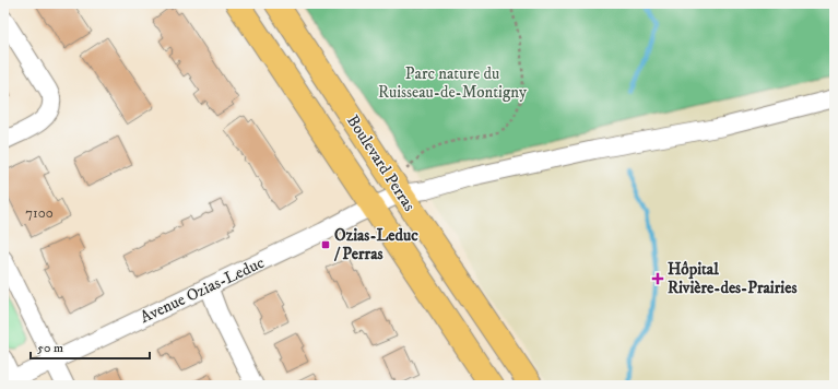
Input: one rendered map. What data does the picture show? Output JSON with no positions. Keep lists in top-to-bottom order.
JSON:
{
  "streets": {
    "main road": ["Boulevard Perras"],
    "street": ["Avenue Ozias-Leduc"]
  },
  "crossings": [
    ["Boulevard Perras", "Avenue Ozias-Leduc"]
  ],
  "parks": ["Parc nature du Ruisseau-de-Montigny"],
  "places": {
    "transit": ["Ozias-Leduc / Perras"],
    "health": ["Hôpital Rivière-des-Prairies"]
  },
  "house_numbers": ["7100"],
  "scale_bar": "50 m"
}
